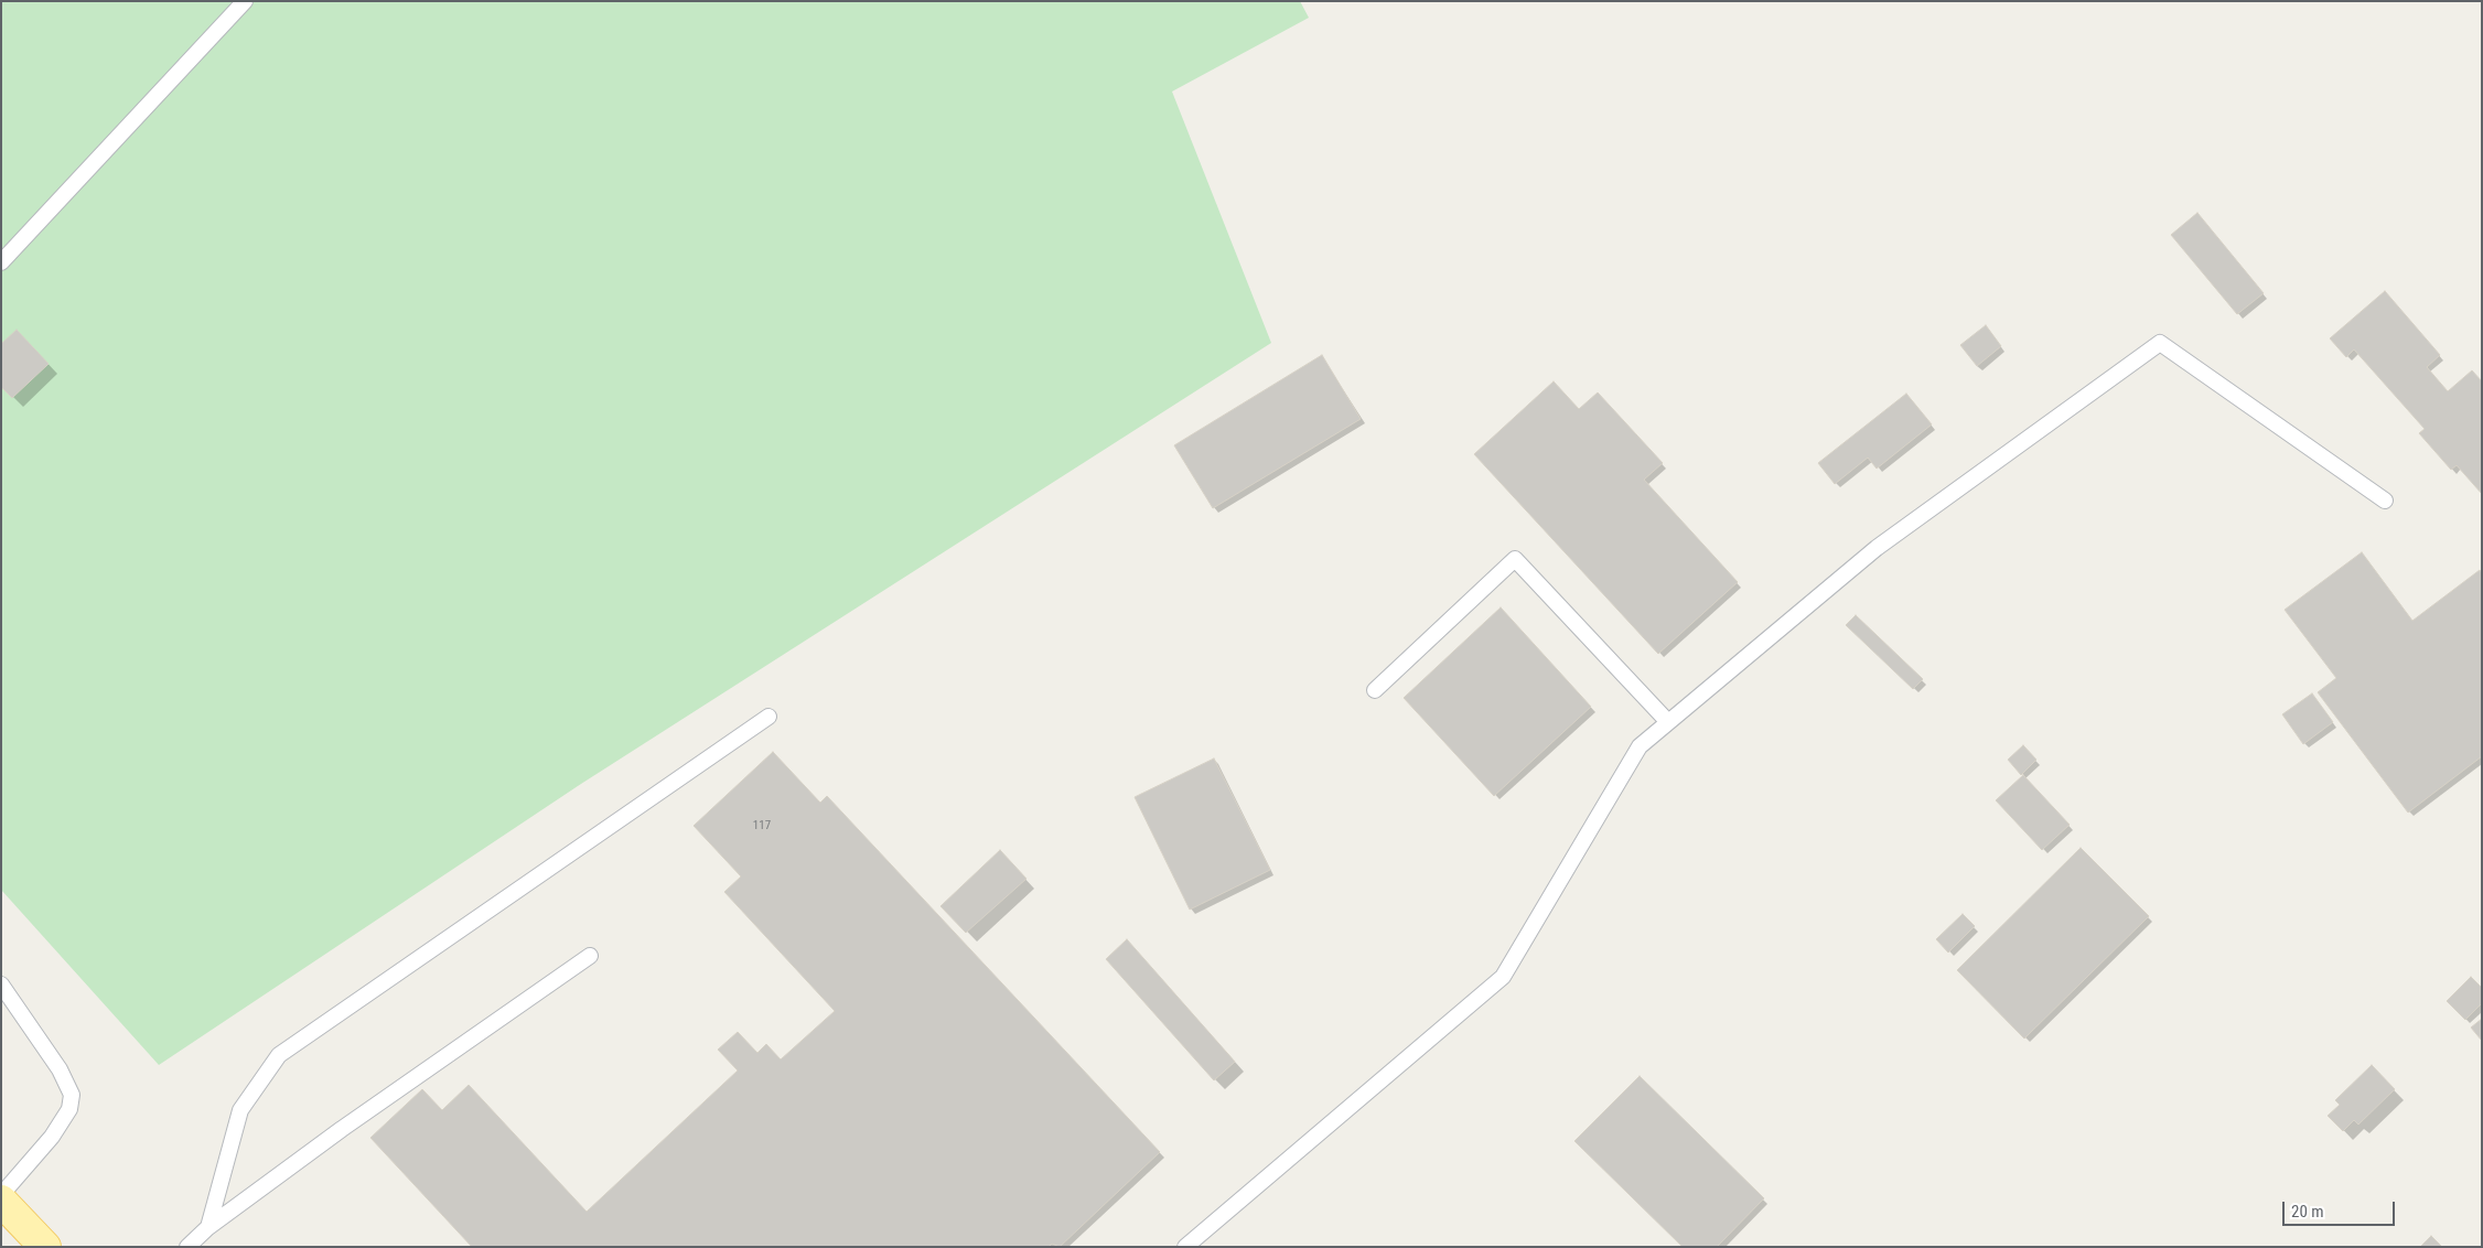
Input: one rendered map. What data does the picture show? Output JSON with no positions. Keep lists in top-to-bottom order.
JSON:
{
  "house_numbers": ["117"],
  "scale_bar": "20 m"
}
